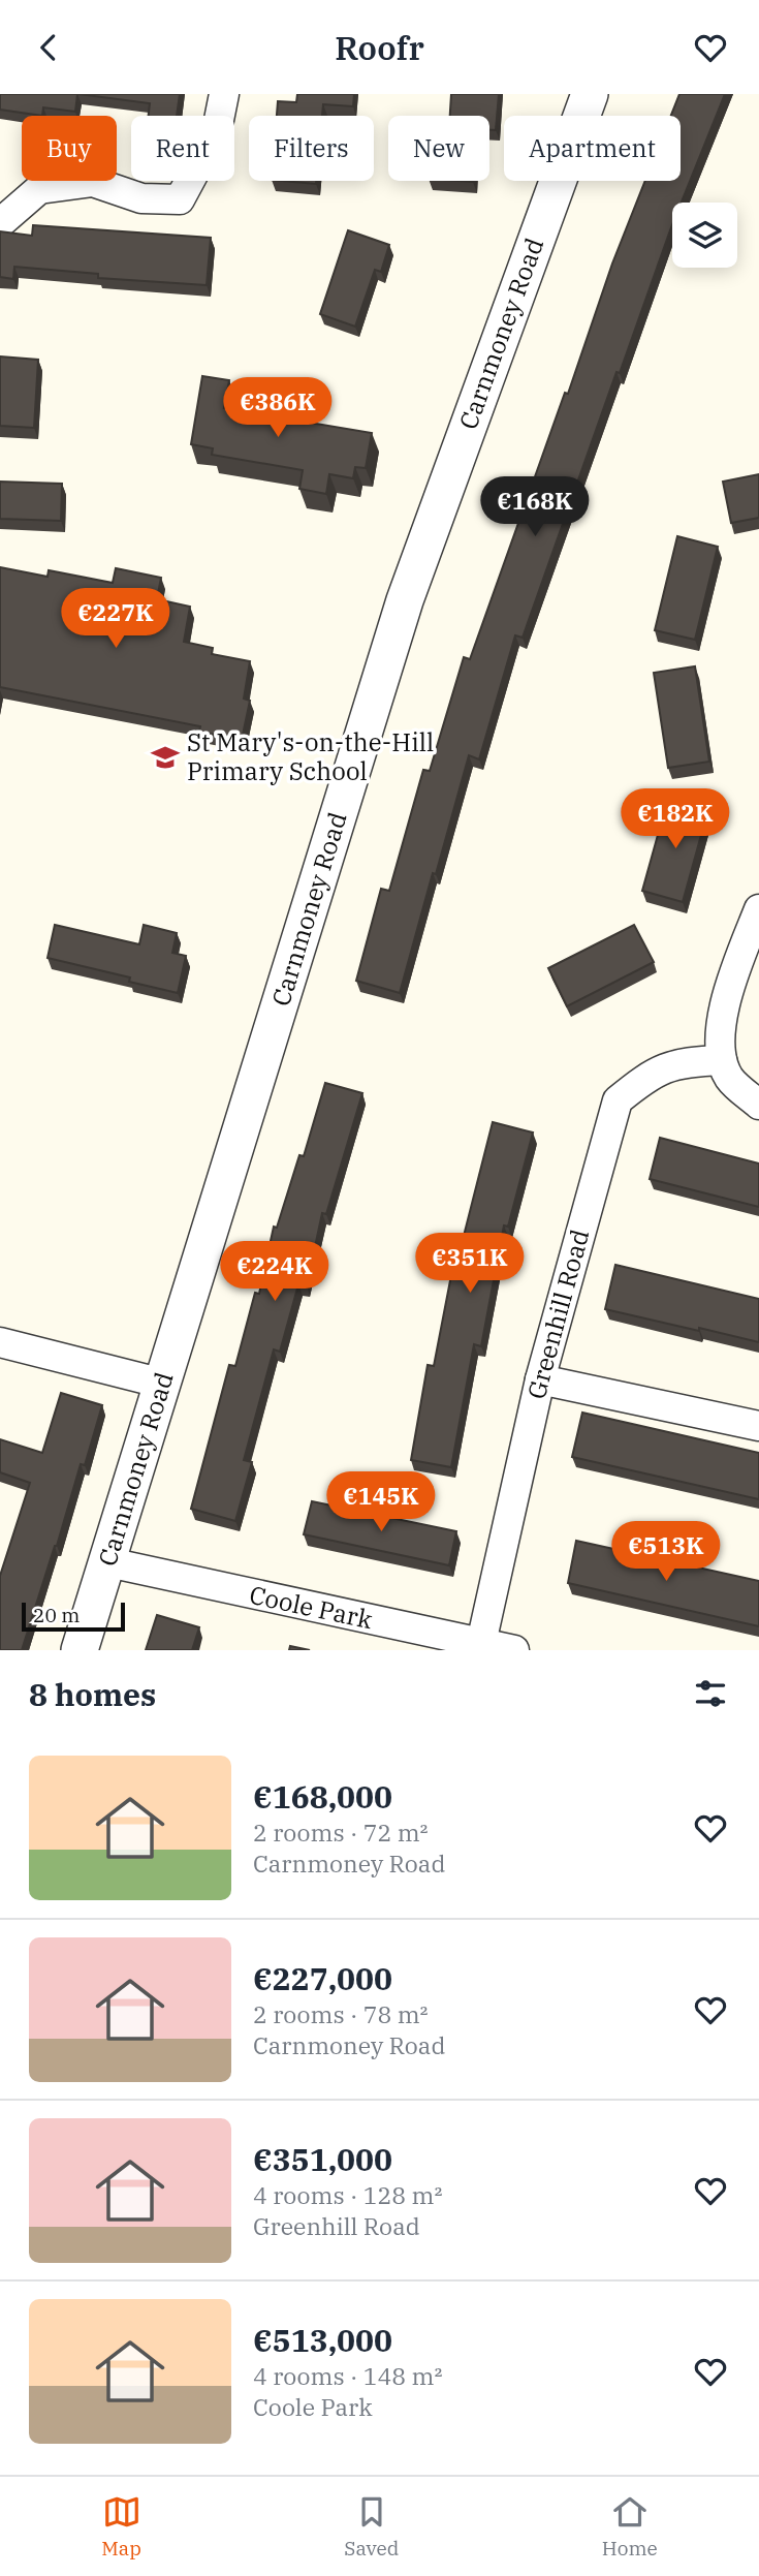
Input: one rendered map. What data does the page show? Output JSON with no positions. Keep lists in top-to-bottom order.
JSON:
{
  "streets": {
    "street": ["Carnmoney Road", "Greenhill Road", "Coole Park"]
  },
  "crossings": [
    ["Carnmoney Road", "Coole Park"],
    ["Greenhill Road", "Coole Park"]
  ],
  "places": {
    "school or university": ["St Mary's-on-the-Hill Primary School"]
  },
  "scale_bar": "20 m",
  "page": {
    "header": "Roofr",
    "chip": [
      "Buy",
      "Rent",
      "Filters",
      "New",
      "Apartment"
    ],
    "price": [
      "€386K",
      "€168K",
      "€227K",
      "€182K",
      "€351K",
      "€224K",
      "€145K",
      "€513K"
    ],
    "scale": "20 m",
    "heading": "8 homes",
    "list": [
      {
        "name": "€168,000",
        "note": "2 rooms · 72 m² · Carnmoney Road"
      },
      {
        "name": "€227,000",
        "note": "2 rooms · 78 m² · Carnmoney Road"
      },
      {
        "name": "€351,000",
        "note": "4 rooms · 128 m² · Greenhill Road"
      },
      {
        "name": "€513,000",
        "note": "4 rooms · 148 m² · Coole Park"
      }
    ],
    "tabs": ["Map", "Saved", "Home"]
  }
}
